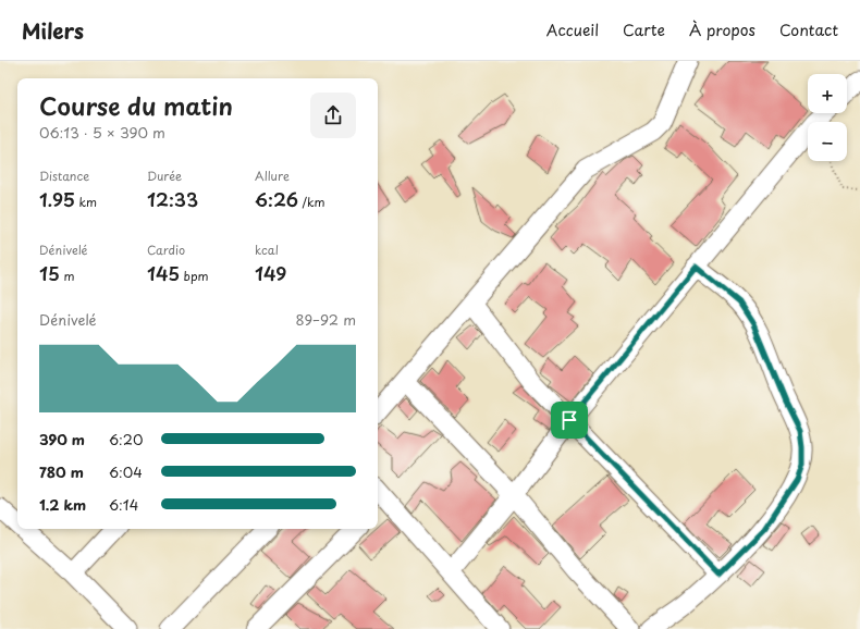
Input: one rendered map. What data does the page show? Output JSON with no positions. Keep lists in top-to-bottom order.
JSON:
{
  "page": {
    "header": "Milers",
    "nav": [
      "Accueil",
      "Carte",
      "À propos",
      "Contact"
    ],
    "map_buttons": ["+", "−"],
    "heading": ["Course du matin", "06:13 · 5 × 390 m"],
    "stats": [
      ["Distance", "1.95 km"],
      ["Durée", "12:33"],
      ["Allure", "6:26 /km"],
      ["Dénivelé", "15 m"],
      ["Cardio", "145 bpm"],
      ["kcal", "149"]
    ],
    "chart": ["Dénivelé", "89–92 m"],
    "list": [
      {
        "name": "390 m",
        "note": "6:20"
      },
      {
        "name": "780 m",
        "note": "6:04"
      },
      {
        "name": "1.2 km",
        "note": "6:14"
      }
    ]
  }
}
